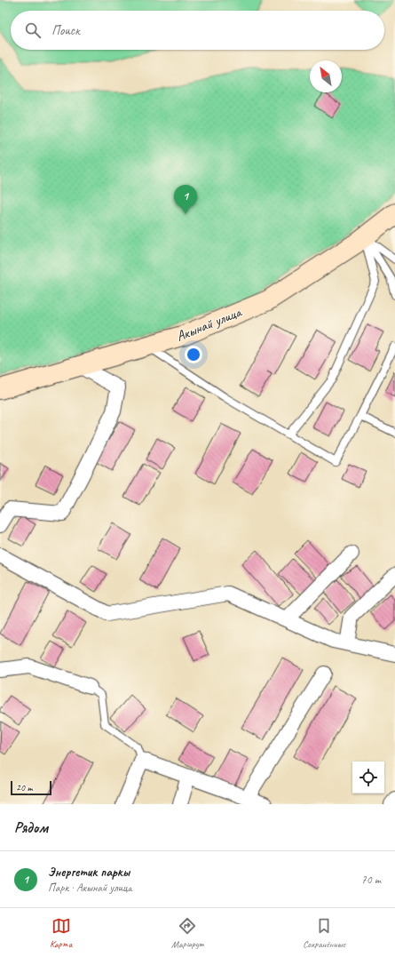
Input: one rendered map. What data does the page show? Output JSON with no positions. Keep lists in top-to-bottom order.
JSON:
{
  "streets": {
    "main road": ["Акынай улица"]
  },
  "scale_bar": "20 m",
  "north": "top left",
  "page": {
    "search": "Поиск",
    "pins": "1",
    "scale": "20 m",
    "heading": "Рядом",
    "list": [
      {
        "mark": "1",
        "name": "Энергетик паркы",
        "note": "Парк · Акынай улица",
        "value": "70 m"
      }
    ],
    "nav": ["Карта", "Маршрут", "Сохранённые"]
  }
}
